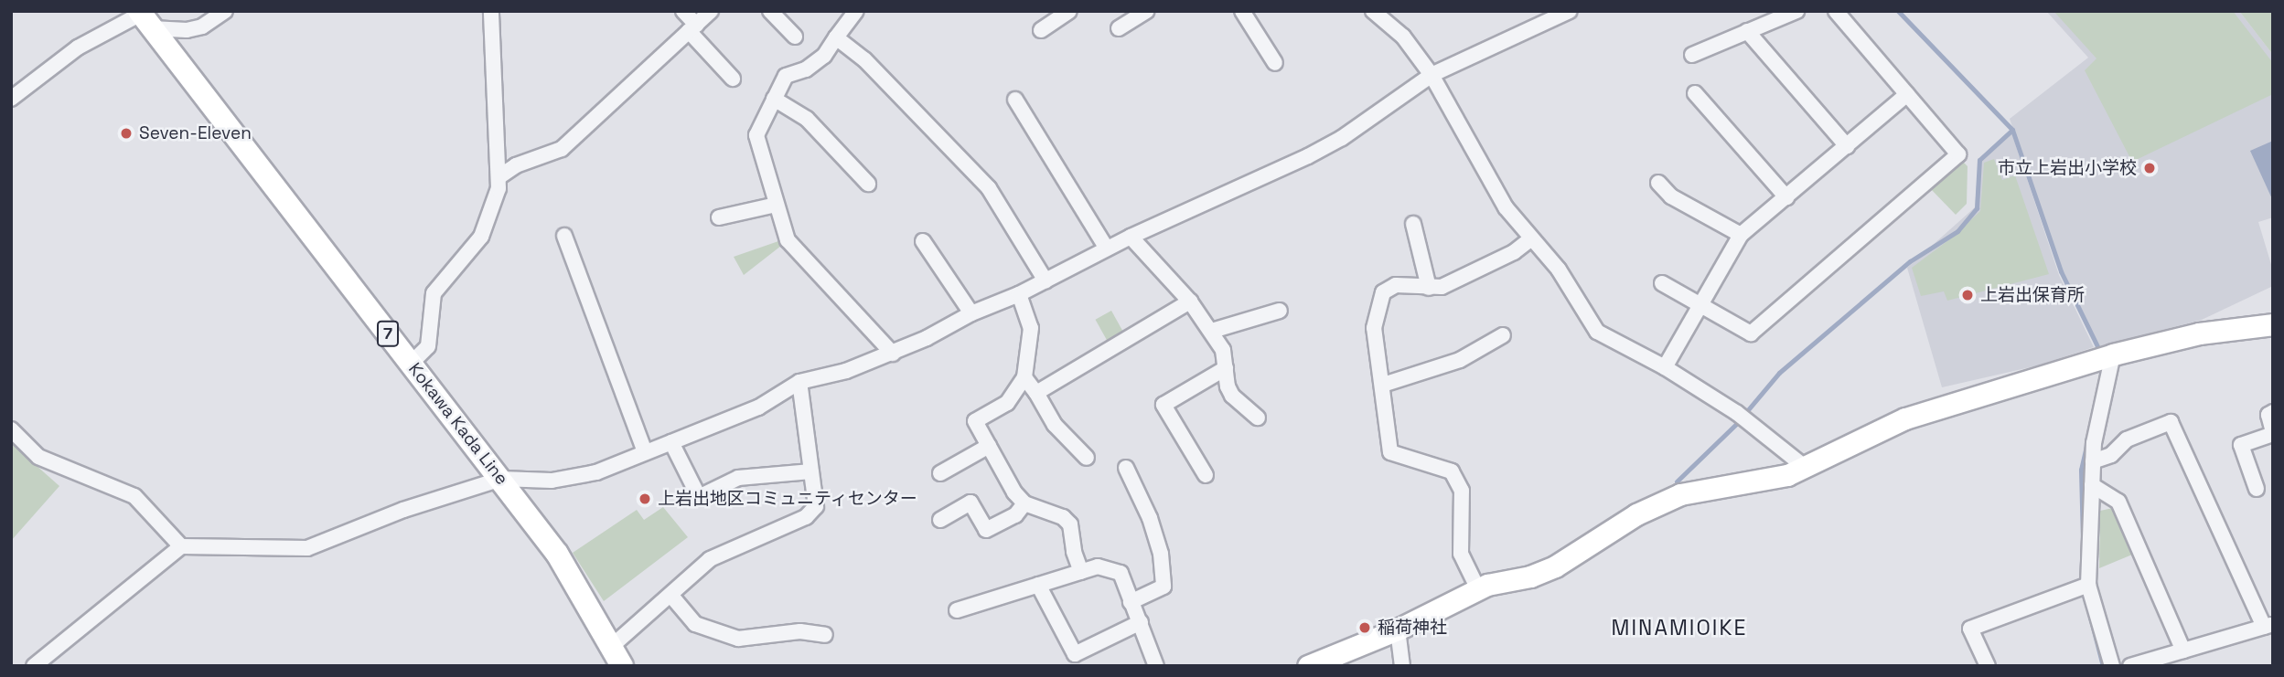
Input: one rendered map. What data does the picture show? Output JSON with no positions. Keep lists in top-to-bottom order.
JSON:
{
  "streets": {
    "main road": ["7", "Kokawa Kada Line"]
  },
  "districts": ["MINAMIOIKE"],
  "places": [
    "Seven-Eleven",
    "市立上岩出小学校",
    "上岩出保育所",
    "上岩出地区コミュニティセンター",
    "稲荷神社"
  ]
}
